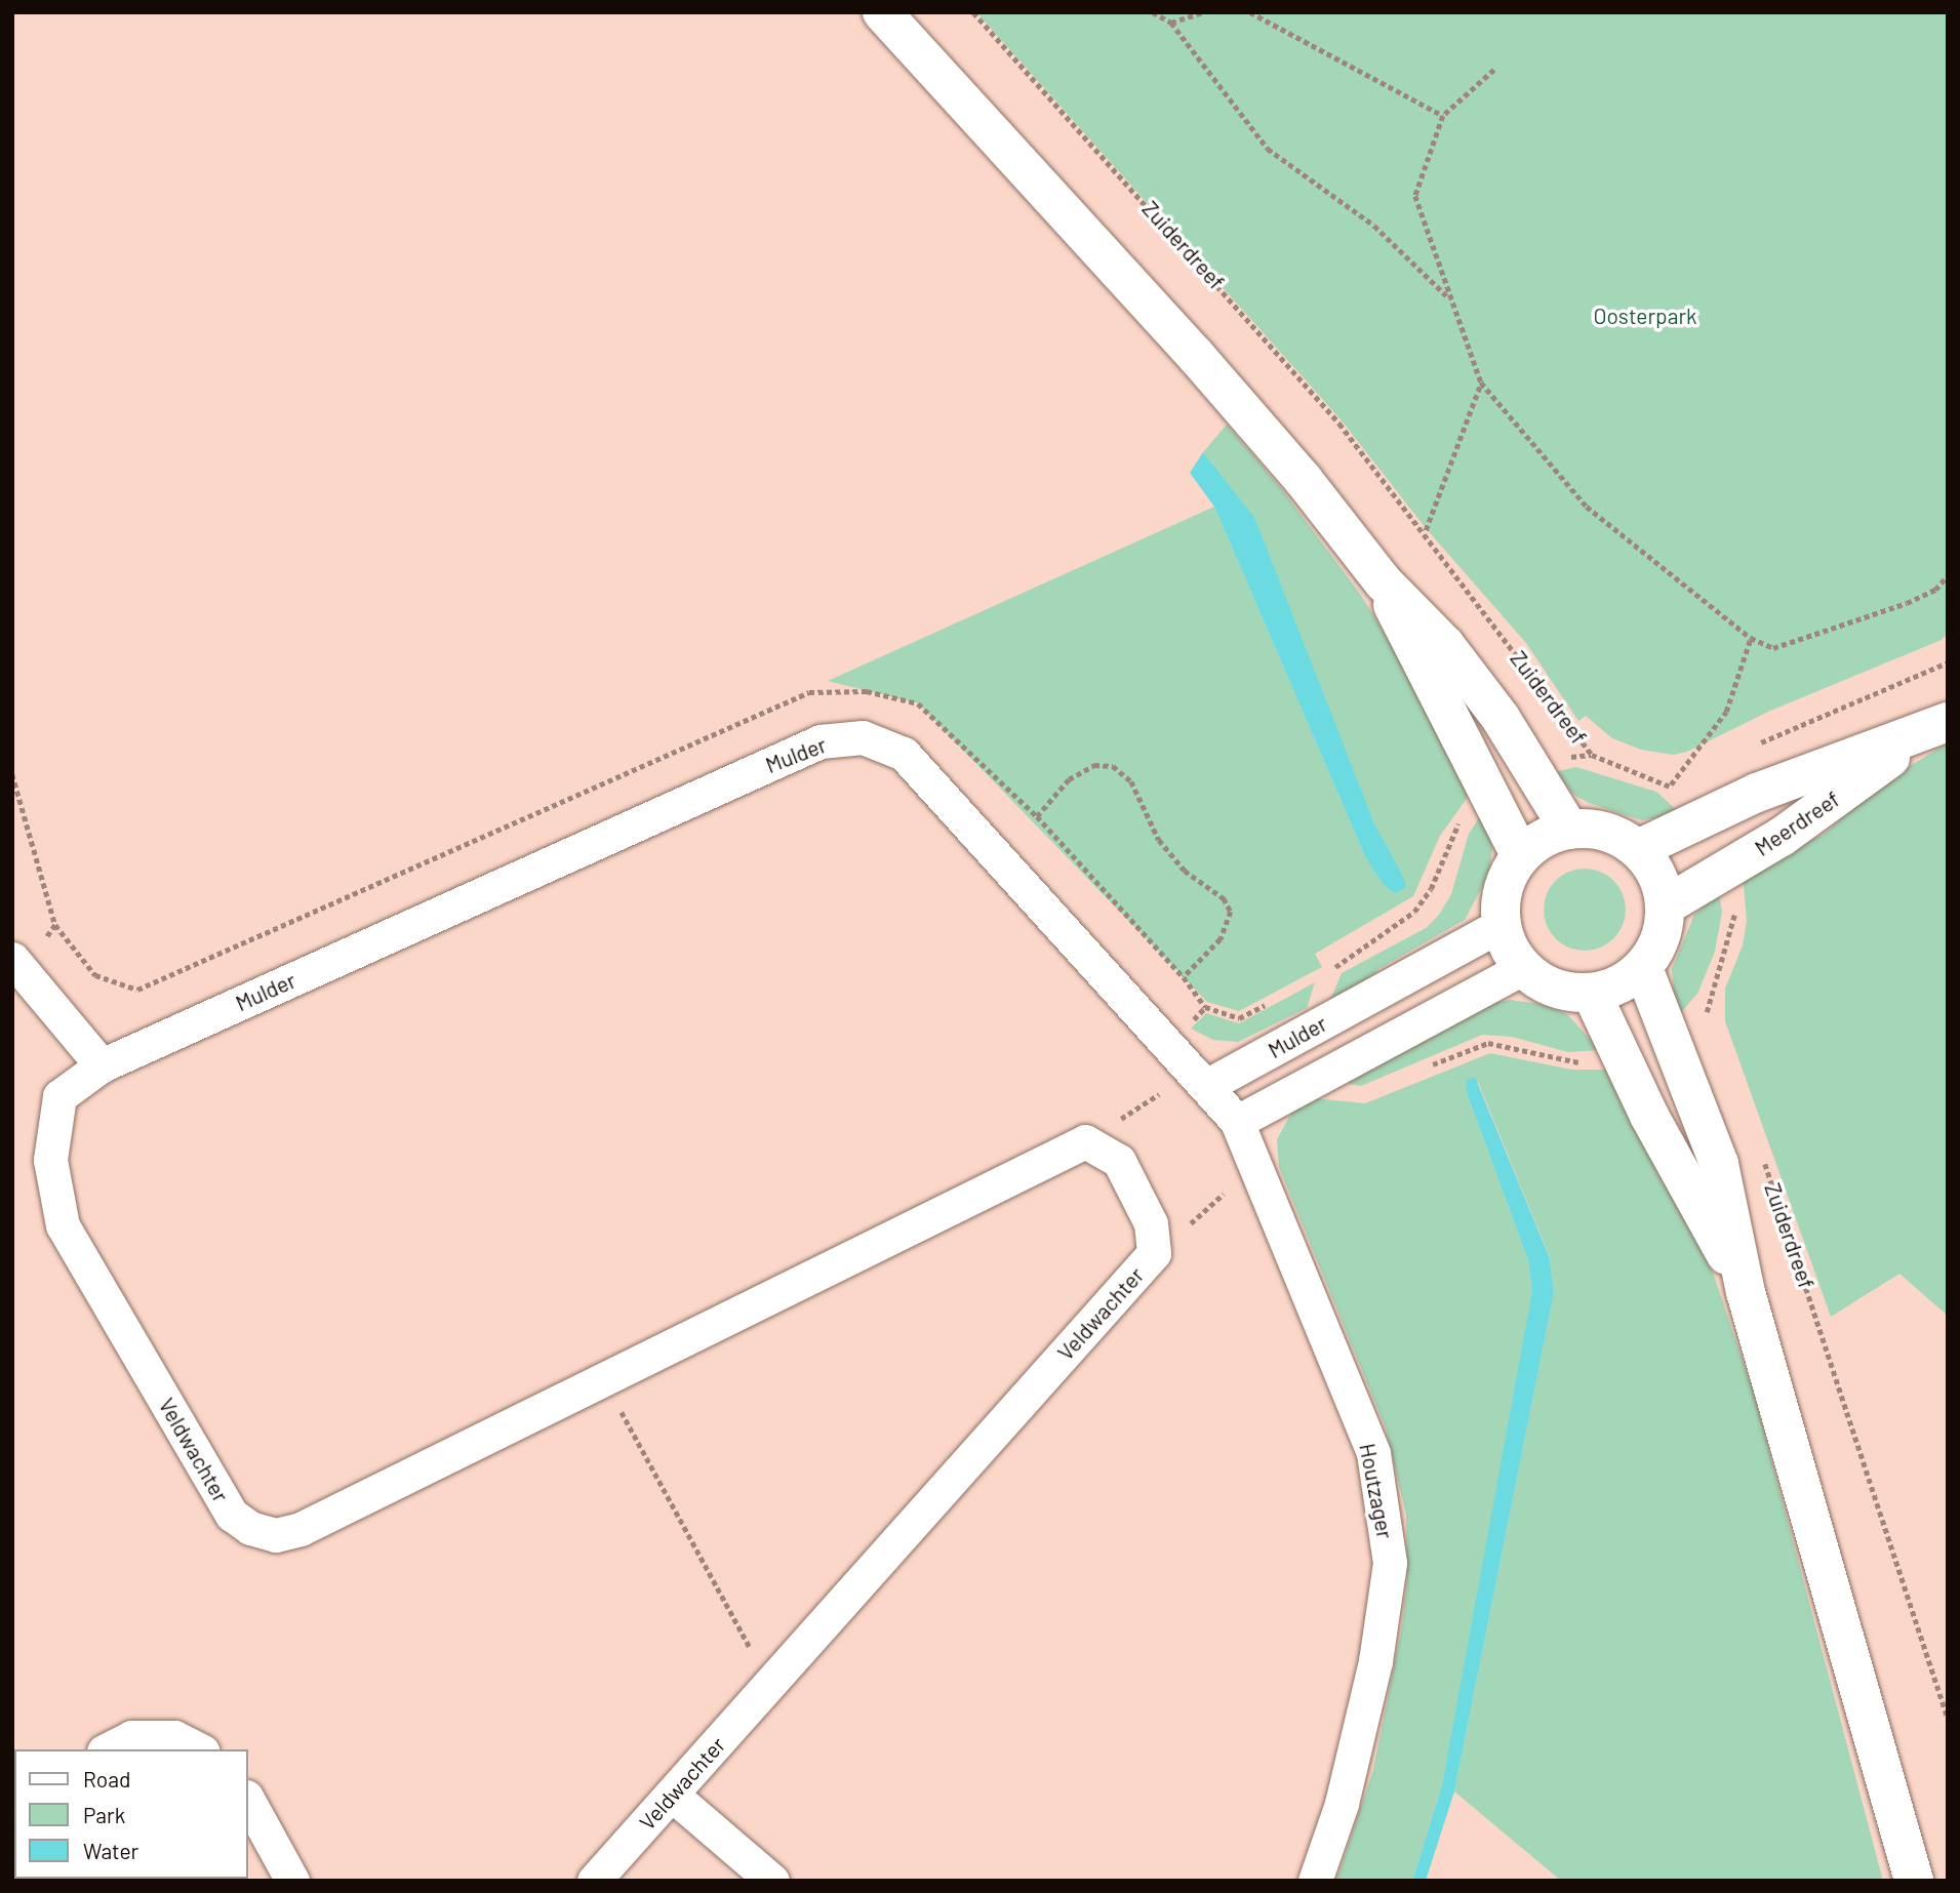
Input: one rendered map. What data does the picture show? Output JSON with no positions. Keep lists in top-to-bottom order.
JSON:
{
  "streets": {
    "street": [
      "Mulder",
      "Meerdreef",
      "Veldwachter",
      "Houtzager"
    ],
    "path": ["Zuiderdreef"]
  },
  "crossings": [
    ["Zuiderdreef", "Meerdreef"],
    ["Mulder", "Meerdreef"],
    ["Mulder", "Veldwachter"],
    ["Mulder", "Houtzager"]
  ],
  "parks": ["Oosterpark"],
  "legend": ["Road", "Park", "Water"]
}
